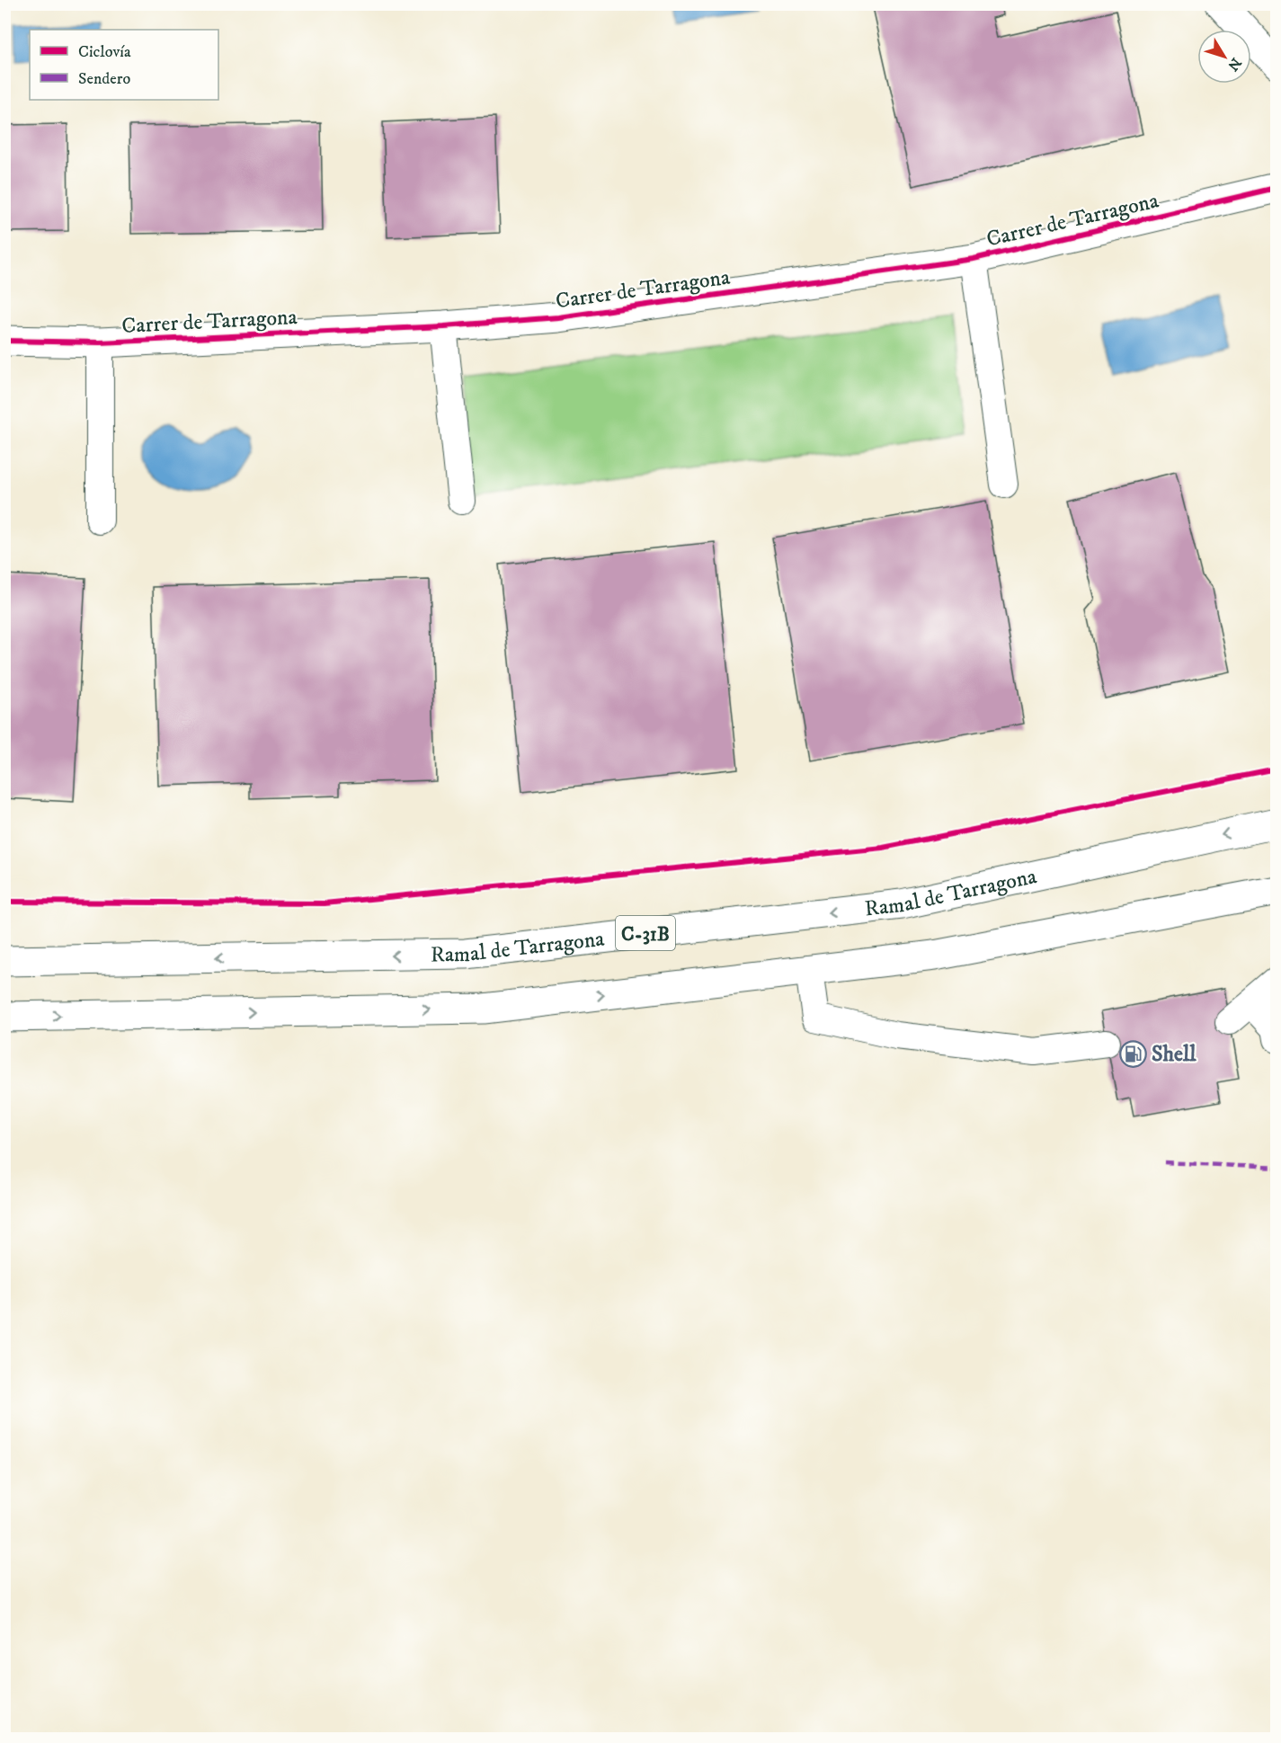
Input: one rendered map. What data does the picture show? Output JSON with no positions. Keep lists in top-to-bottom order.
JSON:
{
  "streets": {
    "main road": ["Carrer de Tarragona", "Ramal de Tarragona", "C-31B"]
  },
  "places": {
    "fuel station": ["Shell"]
  },
  "legend": ["Ciclovía", "Sendero"],
  "north": "bottom right"
}
